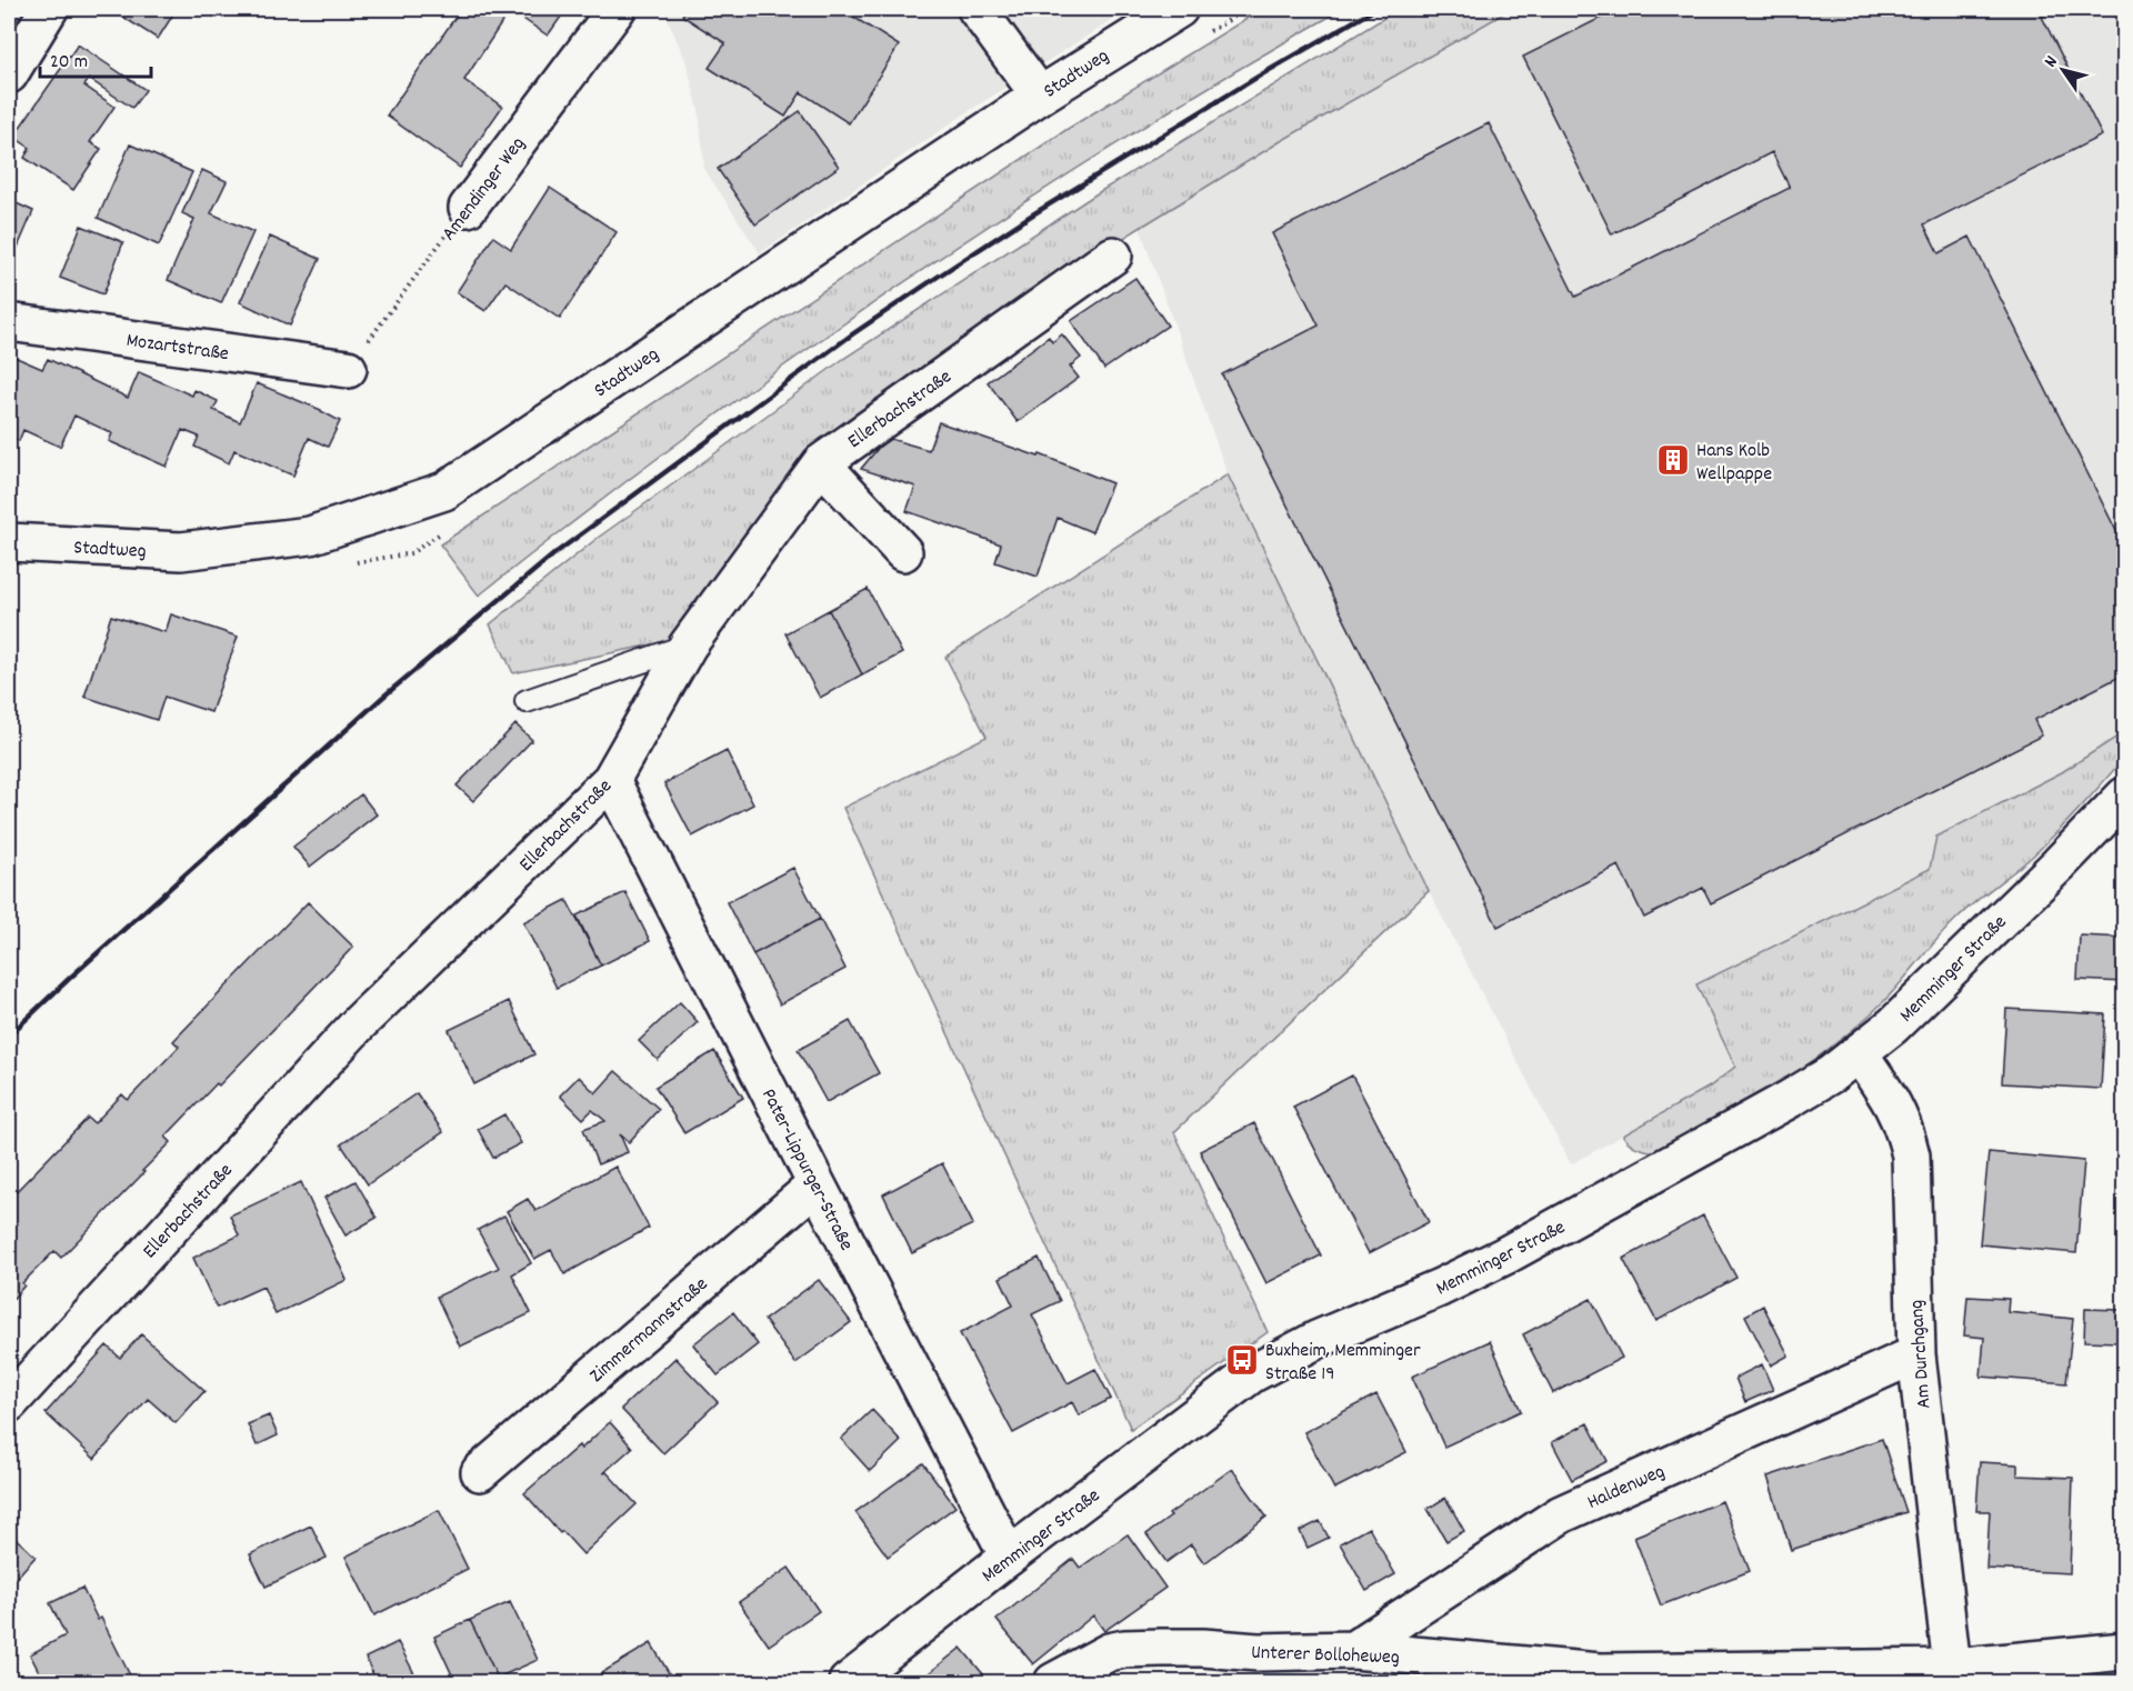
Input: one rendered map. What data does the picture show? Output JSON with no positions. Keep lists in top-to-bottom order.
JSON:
{
  "streets": {
    "street": [
      "Stadtweg",
      "Amendinger Weg",
      "Mozartstraße",
      "Ellerbachstraße",
      "Memminger Straße",
      "Pater-Lippurger-Straße",
      "Zimmermannstraße",
      "Am Durchgang",
      "Haldenweg",
      "Unterer Bolloheweg"
    ]
  },
  "crossings": [
    ["Amendinger Weg", "Mozartstraße"],
    ["Ellerbachstraße", "Pater-Lippurger-Straße"],
    ["Memminger Straße", "Pater-Lippurger-Straße"],
    ["Memminger Straße", "Am Durchgang"],
    ["Pater-Lippurger-Straße", "Zimmermannstraße"],
    ["Am Durchgang", "Haldenweg"],
    ["Am Durchgang", "Unterer Bolloheweg"],
    ["Haldenweg", "Unterer Bolloheweg"]
  ],
  "places": {
    "building": ["Hans Kolb Wellpappe"],
    "bus stop": ["Buxheim, Memminger Straße 19"]
  },
  "scale_bar": "20 m",
  "north": "top left"
}
